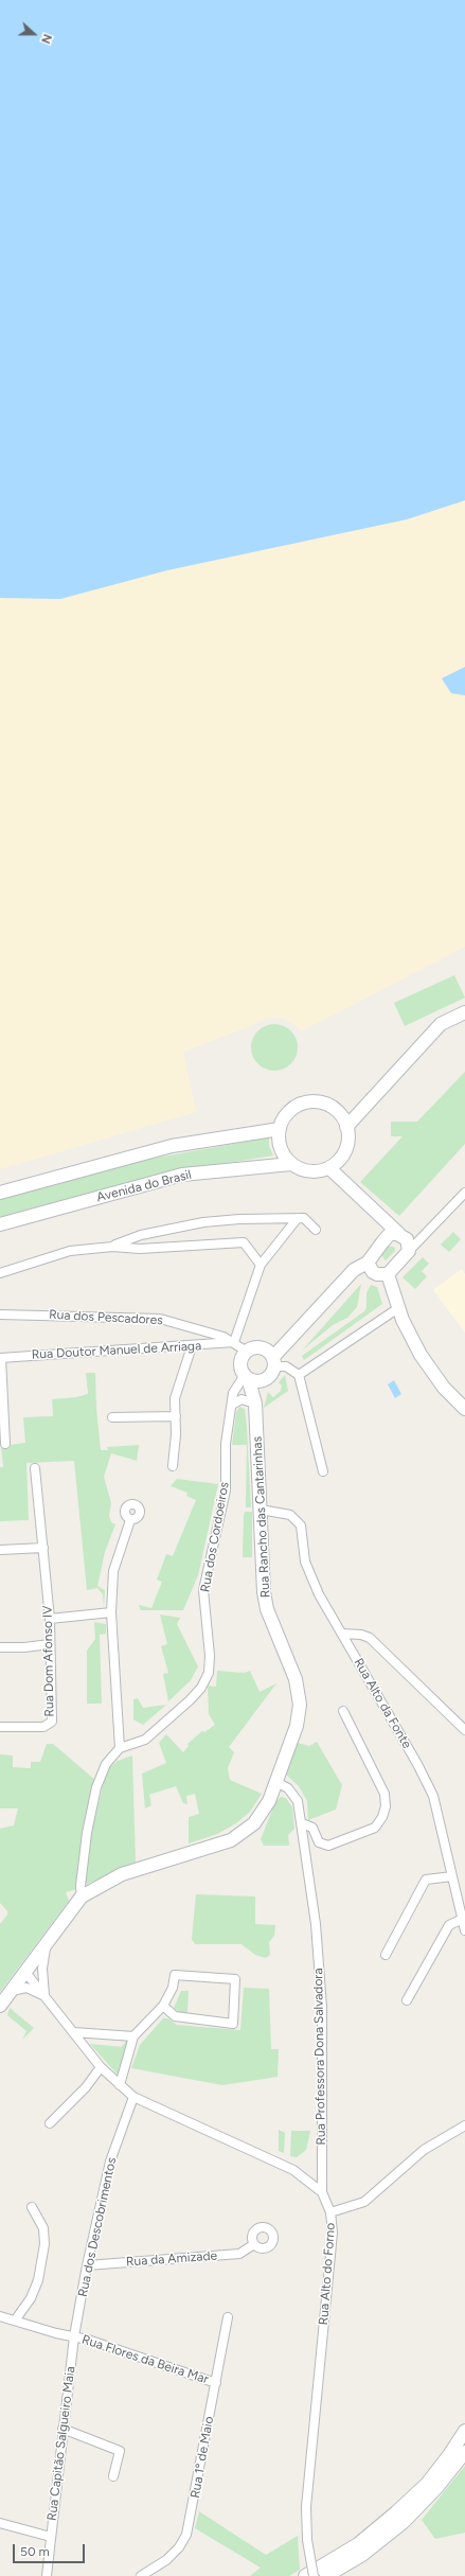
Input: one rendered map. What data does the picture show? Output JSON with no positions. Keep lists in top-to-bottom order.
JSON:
{
  "streets": {
    "main road": ["Avenida do Brasil", "Rua Rancho das Cantarinhas"],
    "street": [
      "Rua dos Pescadores",
      "Rua Doutor Manuel de Arriaga",
      "Rua dos Cordoeiros",
      "Rua Dom Afonso IV",
      "Rua Alto da Fonte",
      "Rua Professora Dona Salvadora",
      "Rua dos Descobrimentos",
      "Rua da Amizade",
      "Rua Alto do Forno",
      "Rua Flores da Beira Mar",
      "Rua Capitão Salgueiro Maia",
      "Rua 1º de Maio"
    ]
  },
  "crossings": [
    ["Rua dos Pescadores", "Rua Doutor Manuel de Arriaga"],
    ["Rua dos Pescadores", "Rua Rancho das Cantarinhas"],
    ["Rua dos Pescadores", "Rua dos Cordoeiros"],
    ["Rua Rancho das Cantarinhas", "Rua dos Cordoeiros"],
    ["Rua Rancho das Cantarinhas", "Rua Alto da Fonte"],
    ["Rua Rancho das Cantarinhas", "Rua Professora Dona Salvadora"],
    ["Rua Rancho das Cantarinhas", "Rua Alto do Forno"],
    ["Rua Professora Dona Salvadora", "Rua Alto do Forno"],
    ["Rua dos Descobrimentos", "Rua da Amizade"],
    ["Rua dos Descobrimentos", "Rua Alto do Forno"],
    ["Rua dos Descobrimentos", "Rua Flores da Beira Mar"],
    ["Rua dos Descobrimentos", "Rua Capitão Salgueiro Maia"],
    ["Rua Flores da Beira Mar", "Rua Capitão Salgueiro Maia"],
    ["Rua Flores da Beira Mar", "Rua 1º de Maio"]
  ],
  "scale_bar": "50 m",
  "north": "right"
}
